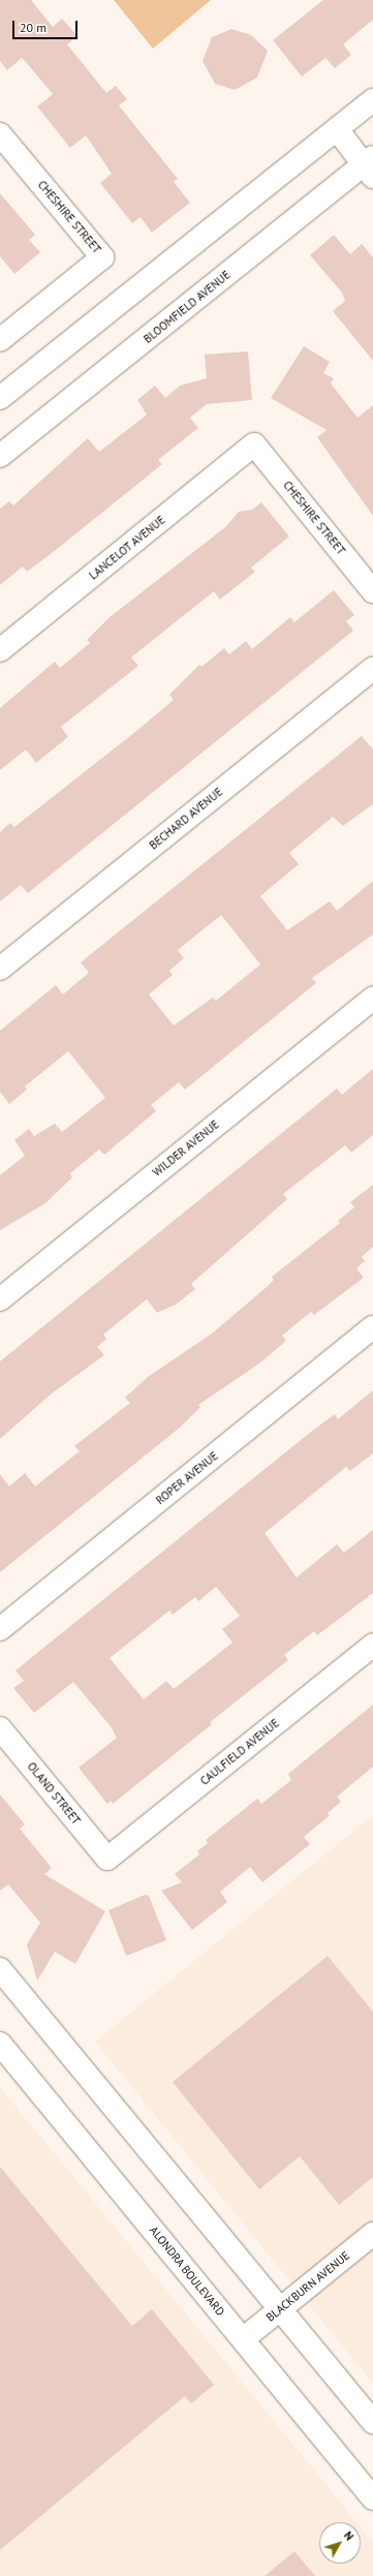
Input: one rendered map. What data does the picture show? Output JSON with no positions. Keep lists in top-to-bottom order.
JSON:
{
  "streets": {
    "street": [
      "CHESHIRE STREET",
      "BLOOMFIELD AVENUE",
      "LANCELOT AVENUE",
      "BECHARD AVENUE",
      "WILDER AVENUE",
      "ROPER AVENUE",
      "CAULFIELD AVENUE",
      "OLAND STREET",
      "ALONDRA BOULEVARD",
      "BLACKBURN AVENUE"
    ]
  },
  "crossings": [
    ["CHESHIRE STREET", "LANCELOT AVENUE"],
    ["CAULFIELD AVENUE", "OLAND STREET"],
    ["ALONDRA BOULEVARD", "BLACKBURN AVENUE"]
  ],
  "scale_bar": "20 m",
  "north": "top right"
}
